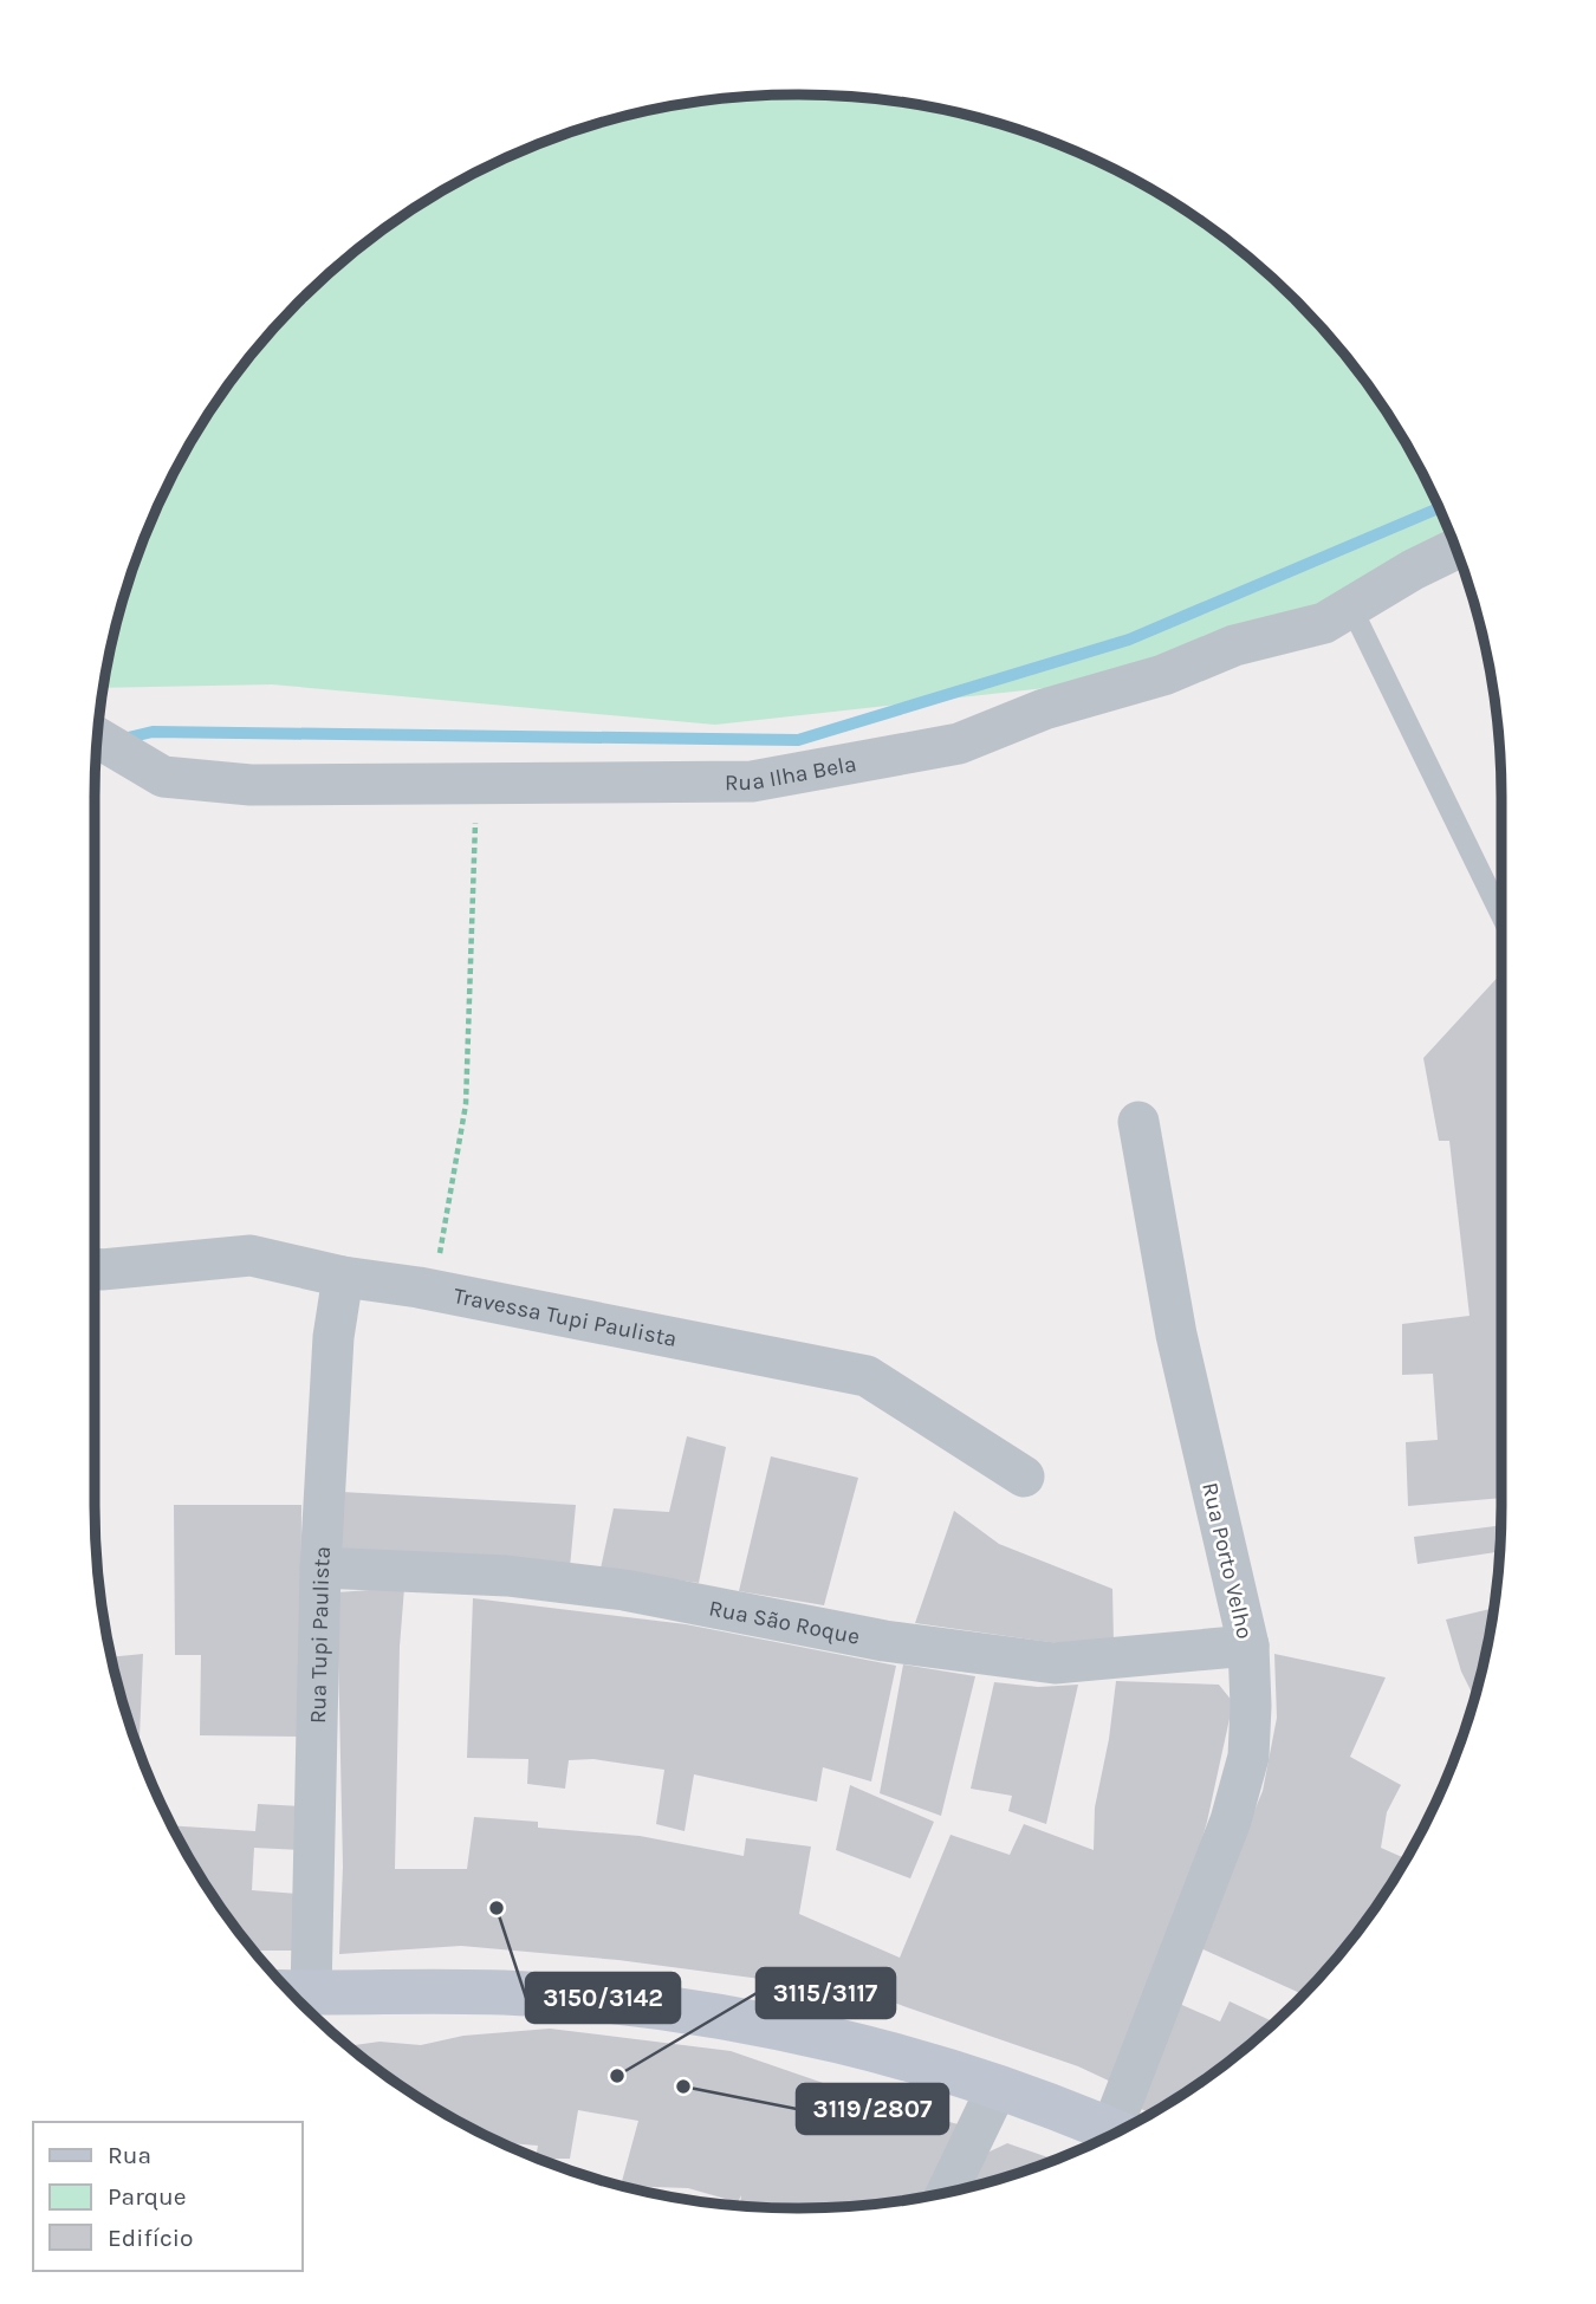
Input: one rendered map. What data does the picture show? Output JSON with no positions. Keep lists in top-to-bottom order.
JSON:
{
  "streets": {
    "street": [
      "Rua Ilha Bela",
      "Travessa Tupi Paulista",
      "Rua Porto Velho",
      "Rua São Roque",
      "Rua Tupi Paulista"
    ]
  },
  "crossings": [
    ["Travessa Tupi Paulista", "Rua Tupi Paulista"],
    ["Rua Porto Velho", "Rua São Roque"],
    ["Rua São Roque", "Rua Tupi Paulista"]
  ],
  "places": ["3150/3142", "3115/3117", "3119/2807"],
  "legend": ["Rua", "Parque", "Edifício"]
}
